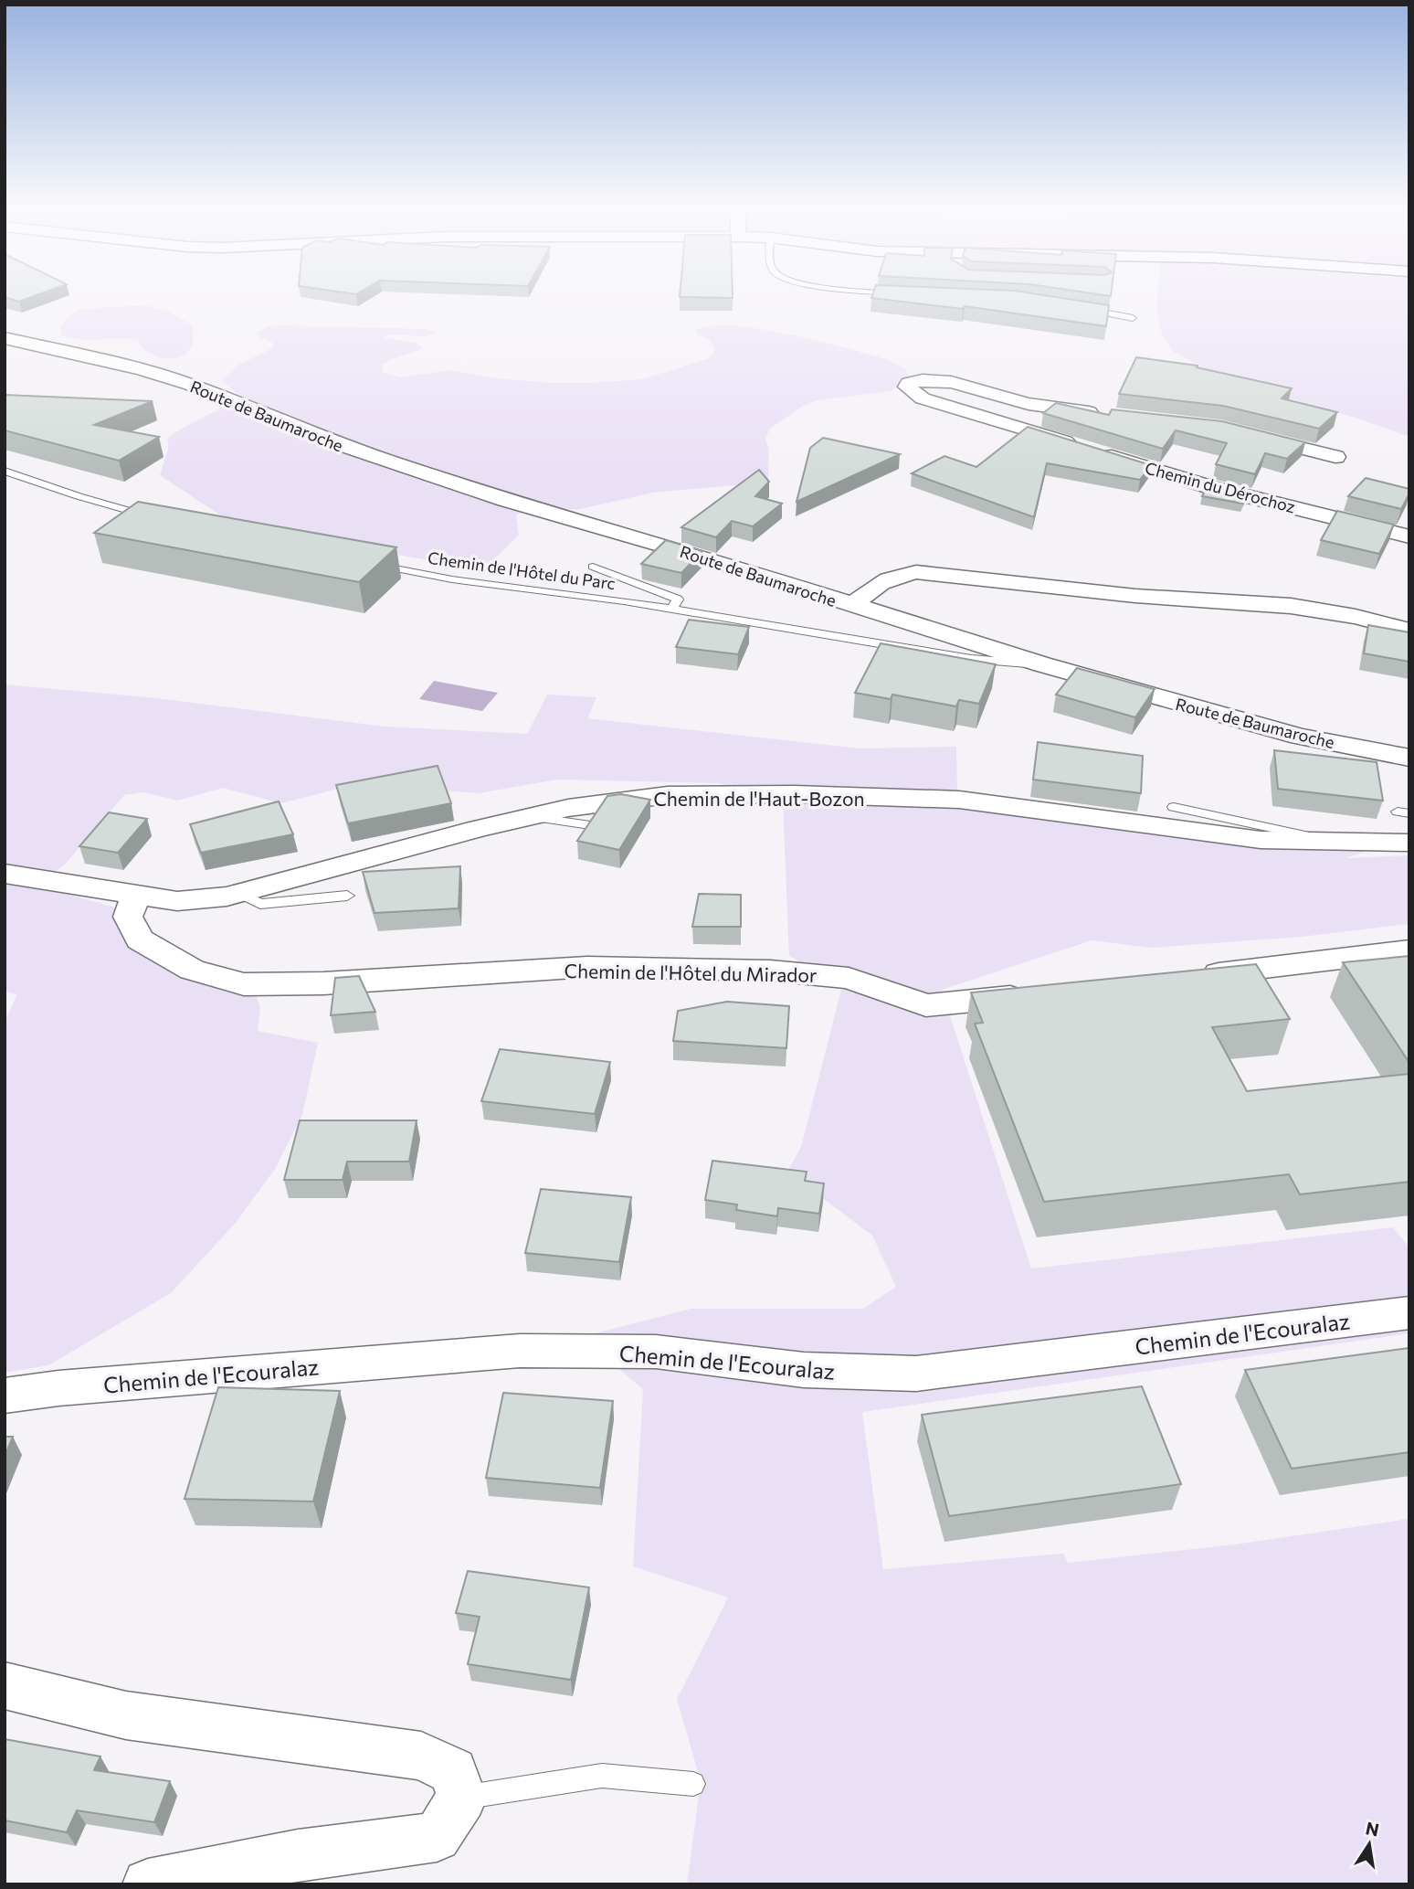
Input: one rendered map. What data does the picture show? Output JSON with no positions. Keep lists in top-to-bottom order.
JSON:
{
  "streets": {
    "street": [
      "Route de Baumaroche",
      "Chemin du Dérochoz",
      "Chemin de l'Haut-Bozon",
      "Chemin de l'Hôtel du Mirador",
      "Chemin de l'Ecouralaz"
    ],
    "lane": ["Chemin de l'Hôtel du Parc"]
  },
  "crossings": [
    ["Route de Baumaroche", "Chemin de l'Hôtel du Parc"],
    ["Chemin de l'Haut-Bozon", "Chemin de l'Hôtel du Mirador"]
  ],
  "north": "top"
}
